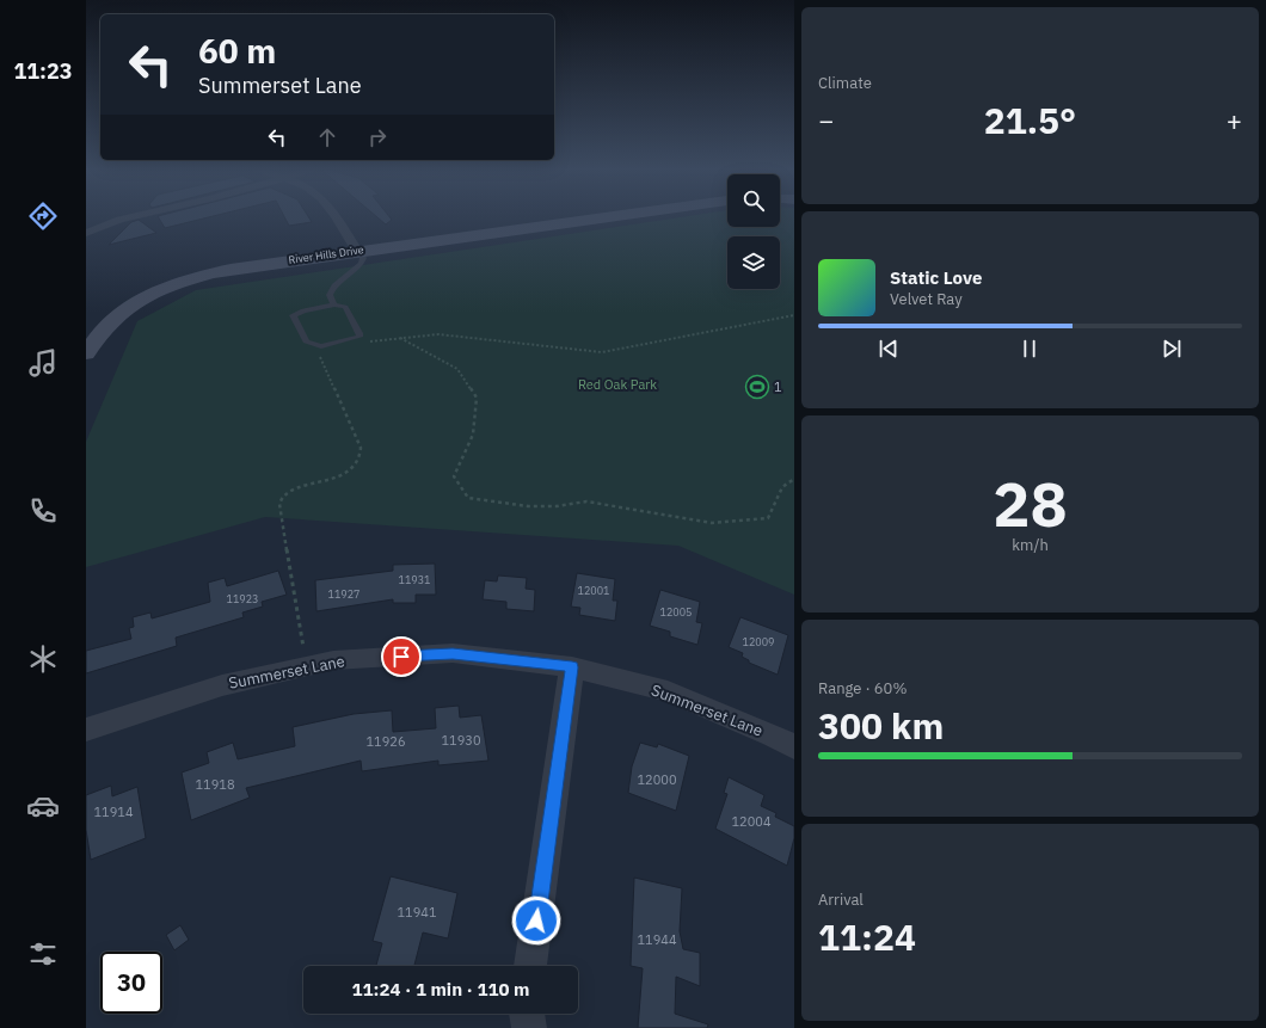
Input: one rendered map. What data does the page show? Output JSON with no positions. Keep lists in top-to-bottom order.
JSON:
{
  "streets": {
    "street": ["River Hills Drive", "Summerset Lane"]
  },
  "parks": ["Red Oak Park"],
  "places": {
    "sports": ["1"]
  },
  "house_numbers": [
    "11931",
    "12001",
    "11927",
    "11923",
    "12005",
    "12009",
    "11930",
    "11926",
    "12000",
    "11918",
    "11914",
    "12004",
    "11941",
    "11944"
  ],
  "page": {
    "tabs": "11:23",
    "tile": [
      "Climate",
      ["28", "km/h"],
      ["Range · 60%", "300 km"],
      ["Arrival", "11:24"]
    ],
    "turn": ["60 m", "Summerset Lane"],
    "heat": ["−", "21.5°", "+"],
    "song": ["Static Love", "Velvet Ray"],
    "limit": "30",
    "trip": "11:24 · 1 min · 110 m"
  }
}
